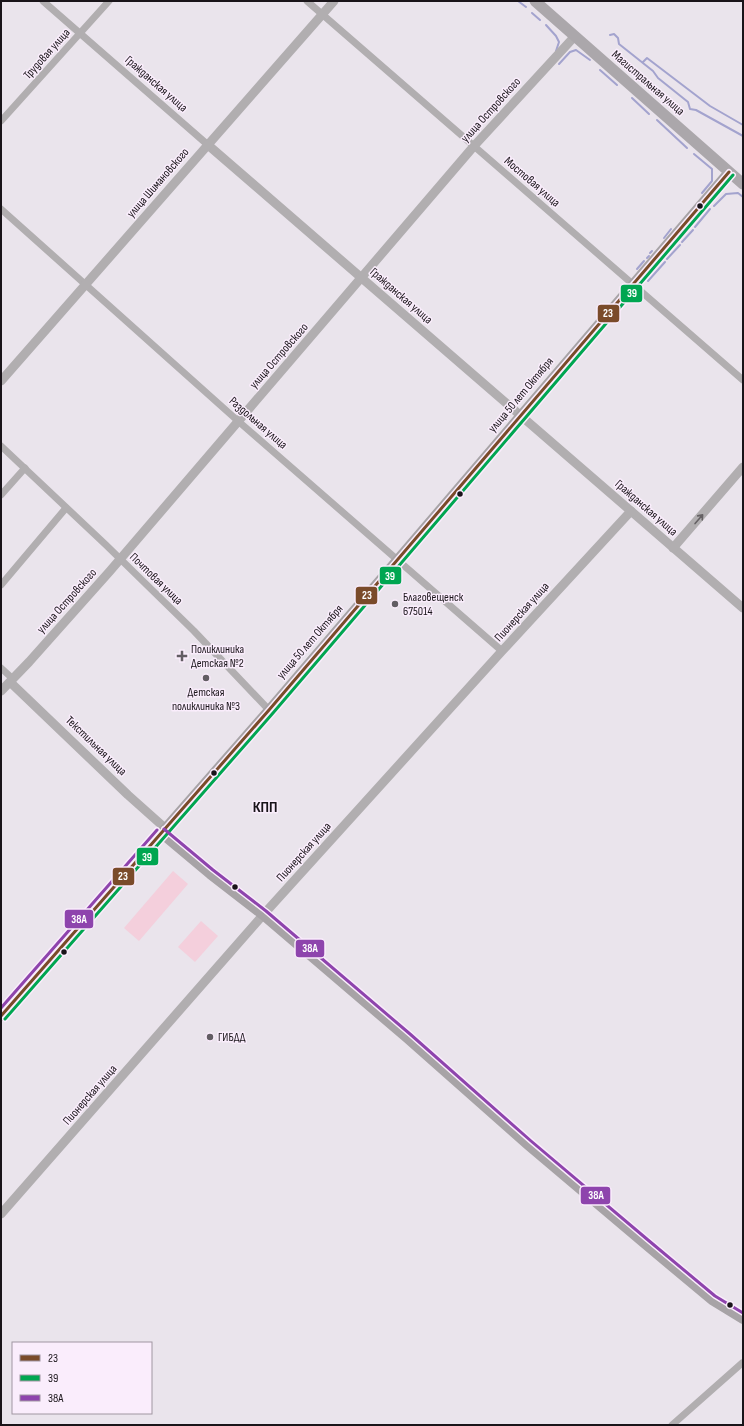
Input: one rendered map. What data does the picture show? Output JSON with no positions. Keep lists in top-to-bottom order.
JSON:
{
  "streets": {
    "main road": ["Магистральная улица", "улица 50 лет Октября", "Текстильная улица"],
    "street": [
      "Трудовая улица",
      "Гражданская улица",
      "улица Островского",
      "Мостовая улица",
      "улица Шимановского",
      "Раздольная улица",
      "Почтовая улица",
      "Пионерская улица"
    ]
  },
  "crossings": [
    ["Трудовая улица", "Гражданская улица"],
    ["Магистральная улица", "улица Островского"],
    ["Магистральная улица", "улица 50 лет Октября"],
    ["Гражданская улица", "улица Островского"],
    ["Гражданская улица", "улица Шимановского"],
    ["Гражданская улица", "улица 50 лет Октября"],
    ["Гражданская улица", "Пионерская улица"],
    ["улица Островского", "Мостовая улица"],
    ["улица Островского", "Раздольная улица"],
    ["улица Островского", "Почтовая улица"],
    ["улица Островского", "Текстильная улица"],
    ["Мостовая улица", "улица Шимановского"],
    ["Мостовая улица", "улица 50 лет Октября"],
    ["улица Шимановского", "Раздольная улица"],
    ["улица 50 лет Октября", "Раздольная улица"],
    ["улица 50 лет Октября", "Почтовая улица"],
    ["улица 50 лет Октября", "Текстильная улица"],
    ["Раздольная улица", "Пионерская улица"],
    ["Пионерская улица", "Текстильная улица"]
  ],
  "districts": ["КПП"],
  "places": {
    "other": ["Благовещенск 675014", "Детская поликлиника №3", "ГИБДД"],
    "health": ["Поликлиника Детская №2"]
  },
  "lines": ["transit line 23", "transit line 39", "transit line 38А"],
  "legend": ["23", "39", "38А"]
}
